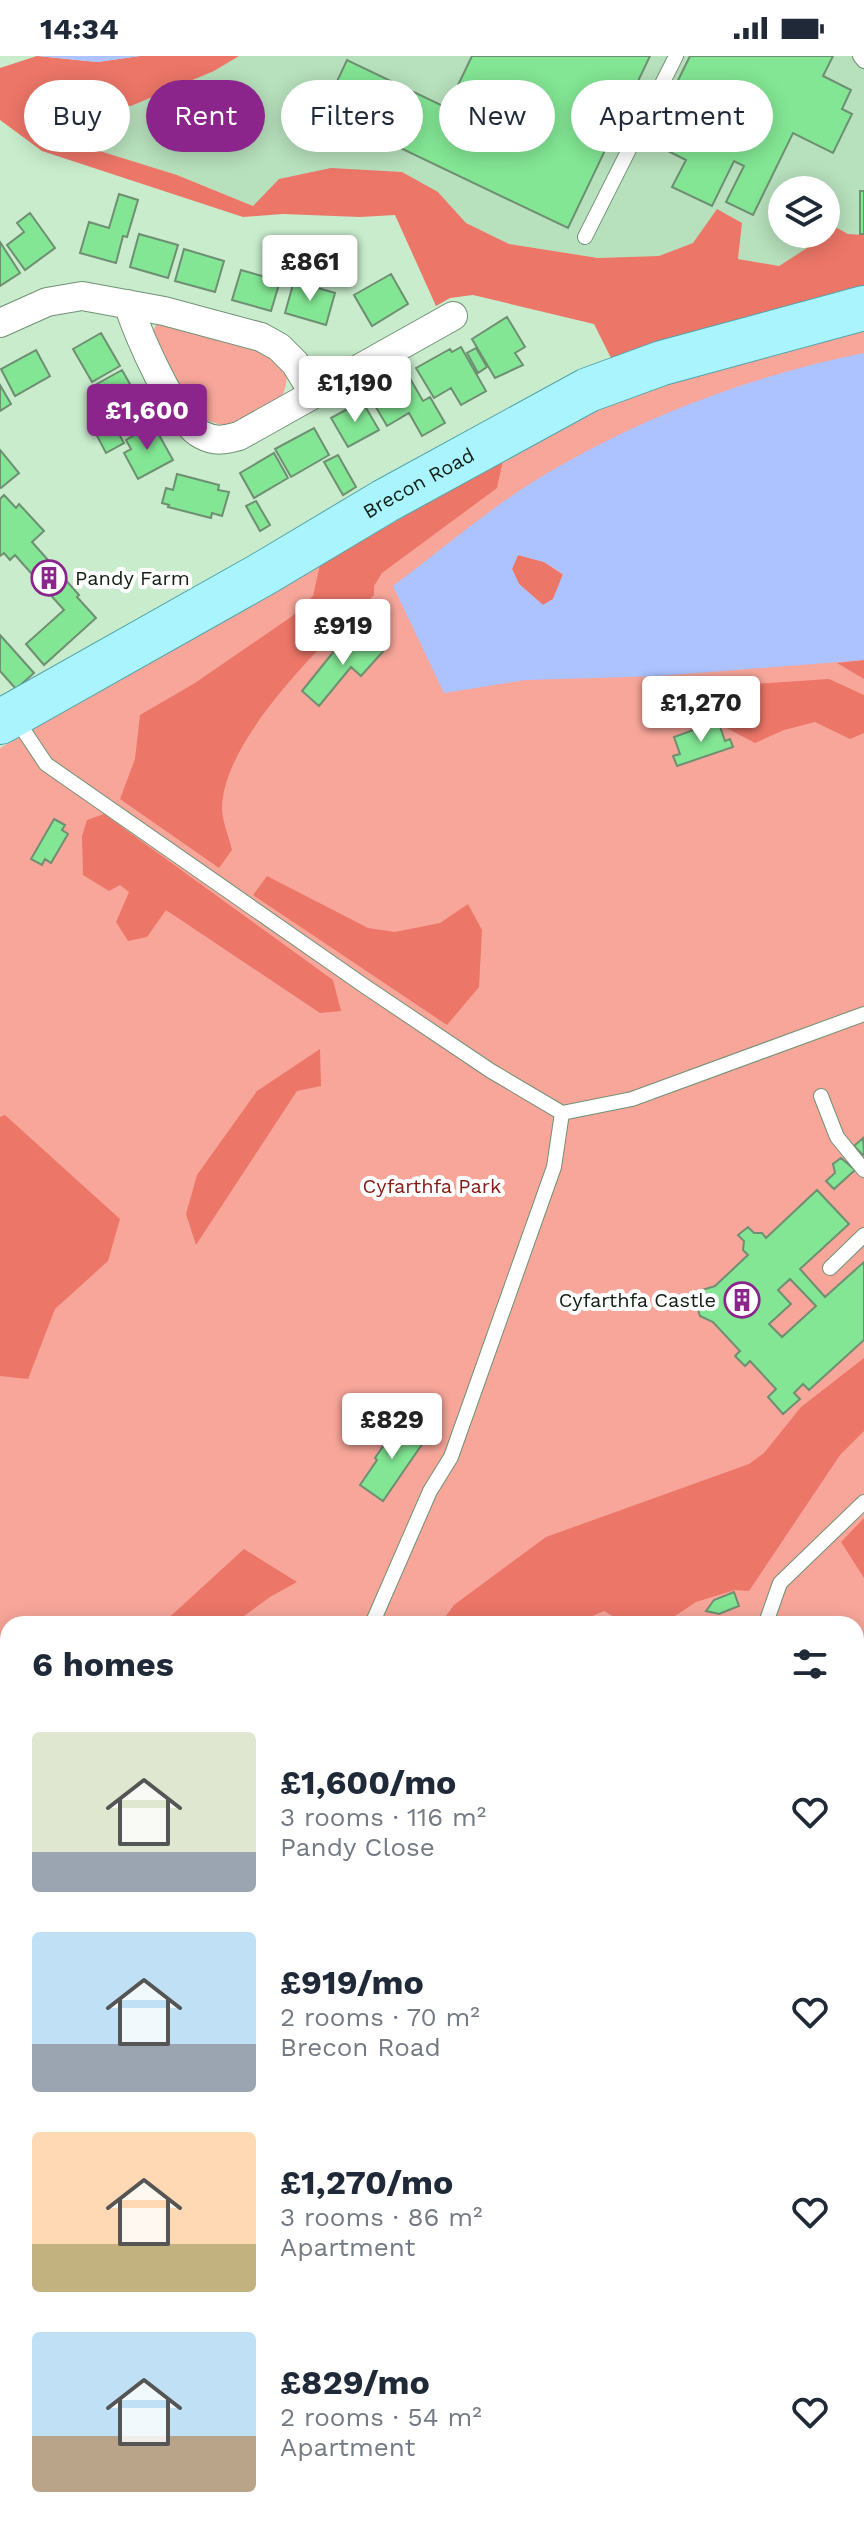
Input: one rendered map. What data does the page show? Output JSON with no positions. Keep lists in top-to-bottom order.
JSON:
{
  "streets": {
    "main road": ["Brecon Road"]
  },
  "parks": ["Cyfarthfa Park"],
  "places": {
    "building": ["Pandy Farm", "Cyfarthfa Castle"]
  },
  "page": {
    "status": "14:34",
    "chip": [
      "Buy",
      "Rent",
      "Filters",
      "New",
      "Apartment"
    ],
    "price": [
      "£861",
      "£1,190",
      "£1,600",
      "£919",
      "£1,270",
      "£829"
    ],
    "heading": "6 homes",
    "list": [
      {
        "name": "£1,600/mo",
        "note": "3 rooms · 116 m² · Pandy Close"
      },
      {
        "name": "£919/mo",
        "note": "2 rooms · 70 m² · Brecon Road"
      },
      {
        "name": "£1,270/mo",
        "note": "3 rooms · 86 m² · Apartment"
      },
      {
        "name": "£829/mo",
        "note": "2 rooms · 54 m² · Apartment"
      }
    ]
  }
}
